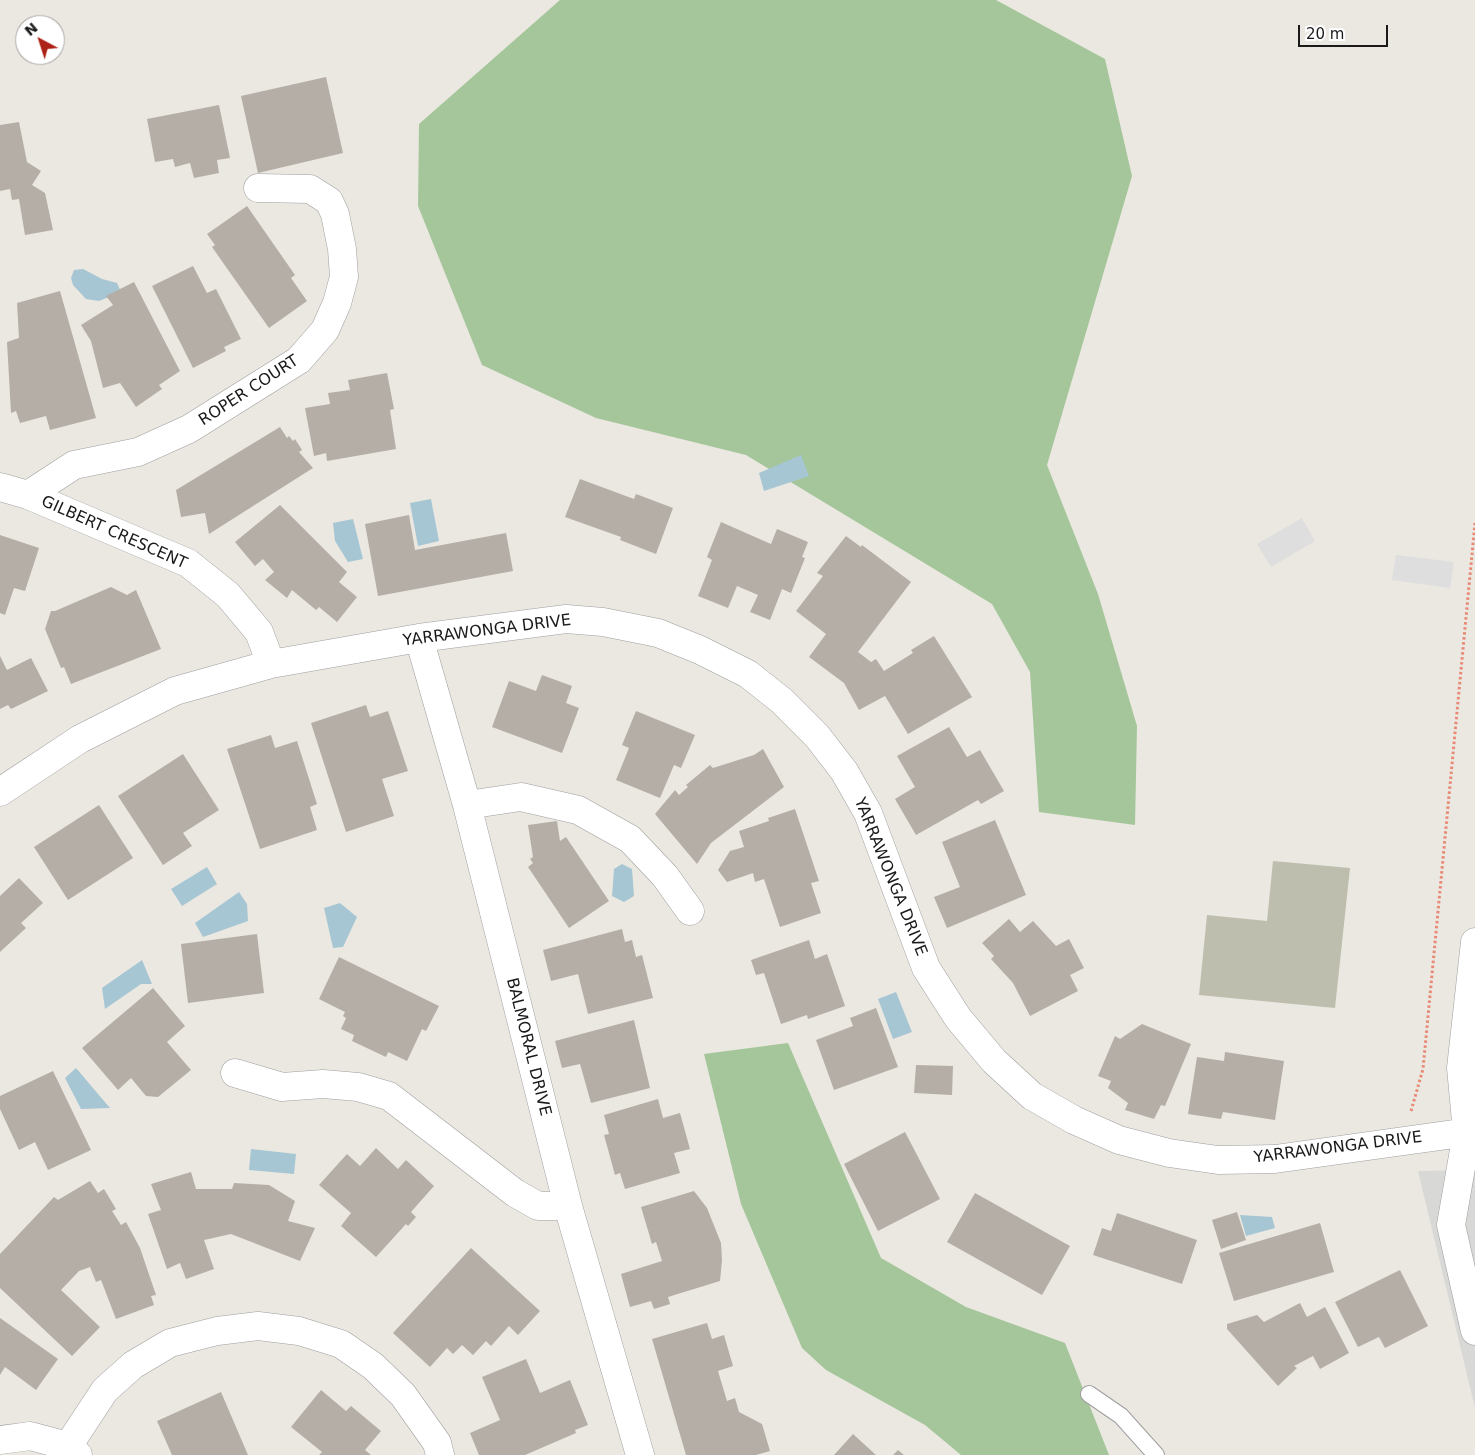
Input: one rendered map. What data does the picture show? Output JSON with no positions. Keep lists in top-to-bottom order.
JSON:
{
  "streets": {
    "street": [
      "ROPER COURT",
      "GILBERT CRESCENT",
      "YARRAWONGA DRIVE",
      "BALMORAL DRIVE"
    ]
  },
  "crossings": [
    ["ROPER COURT", "GILBERT CRESCENT"],
    ["GILBERT CRESCENT", "YARRAWONGA DRIVE"],
    ["YARRAWONGA DRIVE", "BALMORAL DRIVE"]
  ],
  "scale_bar": "20 m",
  "north": "top left"
}
